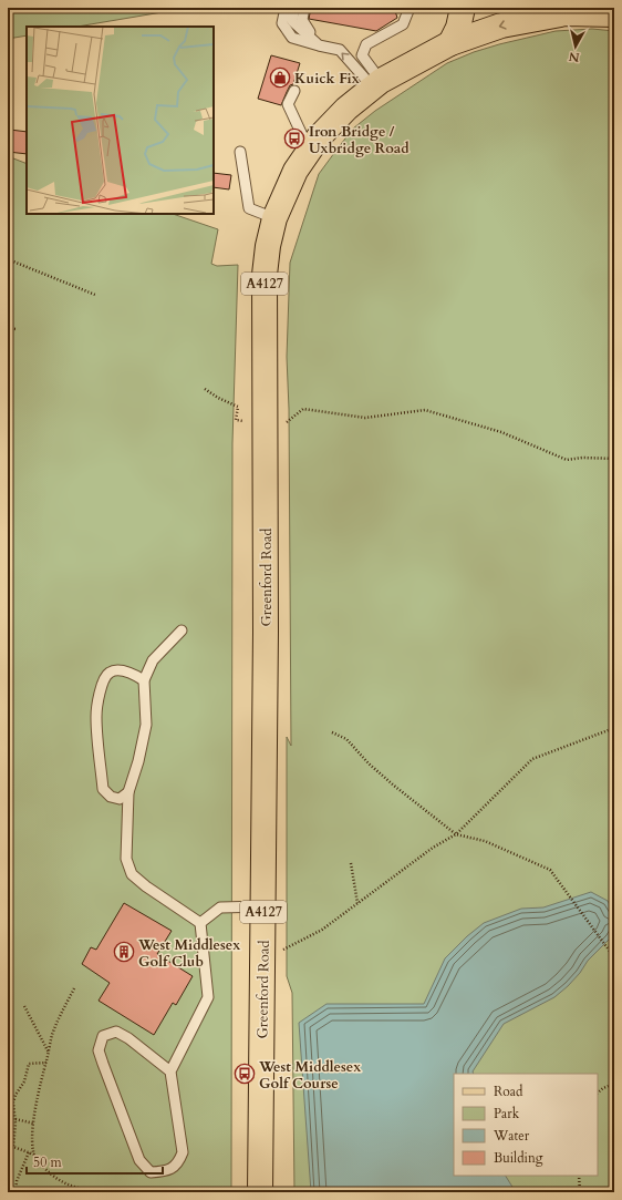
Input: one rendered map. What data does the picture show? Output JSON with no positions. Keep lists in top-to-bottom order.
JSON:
{
  "streets": {
    "main road": ["A4127", "Greenford Road"]
  },
  "places": {
    "shop": ["Kuick Fix"],
    "bus stop": ["Iron Bridge / Uxbridge Road", "West Middlesex Golf Course"],
    "building": ["West Middlesex Golf Club"]
  },
  "legend": [
    "Road",
    "Park",
    "Water",
    "Building"
  ],
  "scale_bar": "50 m",
  "north": "bottom"
}
